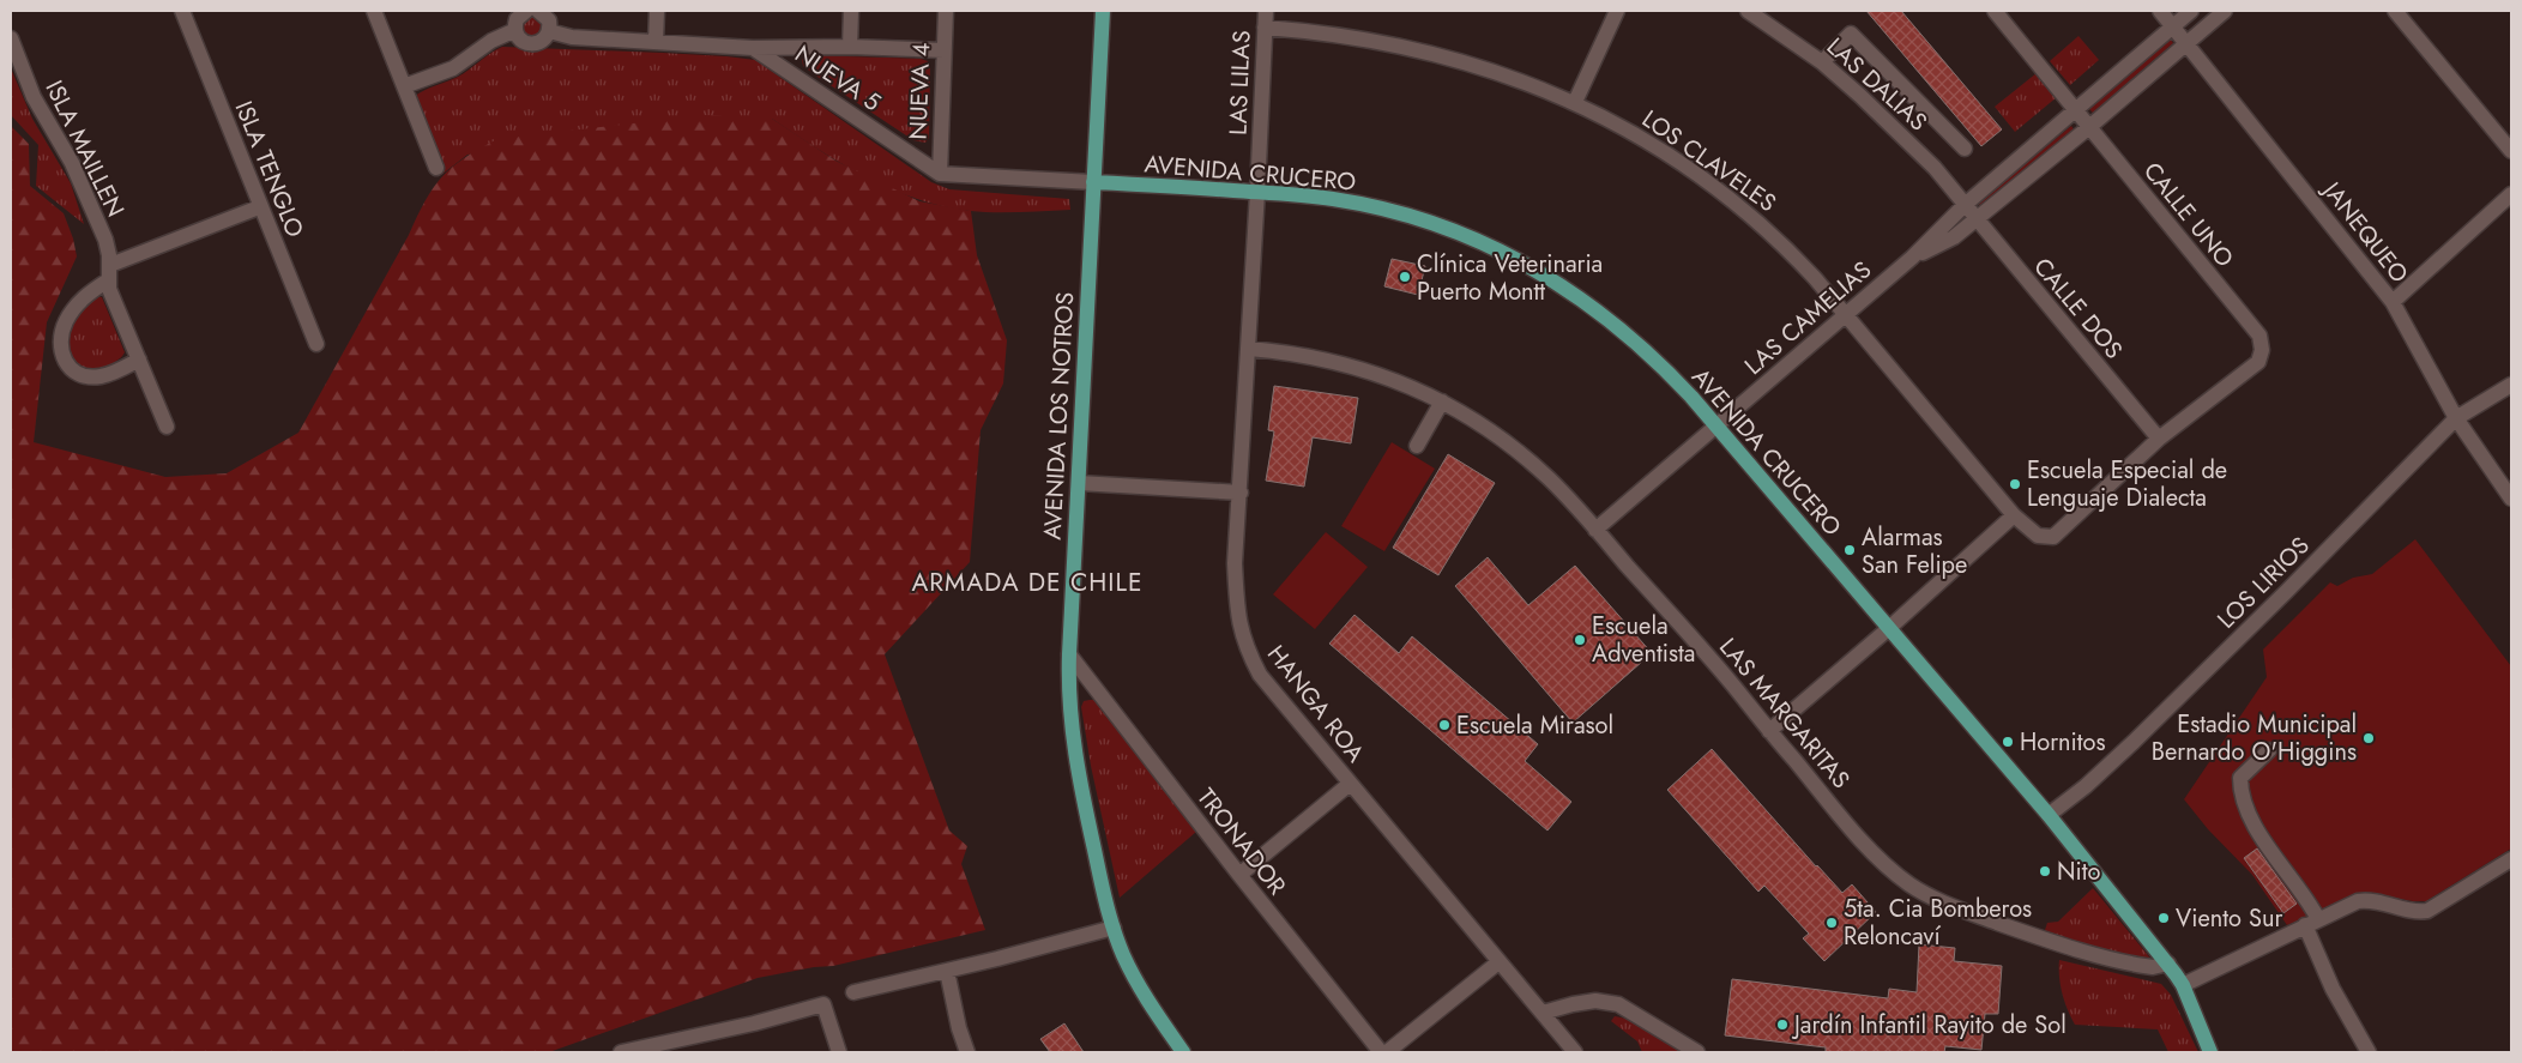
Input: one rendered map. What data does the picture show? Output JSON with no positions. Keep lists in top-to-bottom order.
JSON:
{
  "streets": {
    "main road": ["AVENIDA CRUCERO", "AVENIDA LOS NOTROS"],
    "street": [
      "NUEVA 5",
      "LAS LILAS",
      "LAS DALIAS",
      "NUEVA 4",
      "ISLA MAILLEN",
      "LOS CLAVELES",
      "ISLA TENGLO",
      "CALLE UNO",
      "JANEQUEO",
      "CALLE DOS",
      "LAS CAMELIAS",
      "LOS LIRIOS",
      "HANGA ROA",
      "LAS MARGARITAS",
      "TRONADOR"
    ]
  },
  "crossings": [
    ["NUEVA 5", "NUEVA 4"],
    ["LAS LILAS", "LOS CLAVELES"],
    ["LAS LILAS", "AVENIDA CRUCERO"],
    ["LAS LILAS", "HANGA ROA"],
    ["LAS DALIAS", "CALLE DOS"],
    ["LAS DALIAS", "LAS CAMELIAS"],
    ["LOS CLAVELES", "CALLE UNO"],
    ["LOS CLAVELES", "CALLE DOS"],
    ["LOS CLAVELES", "LAS CAMELIAS"],
    ["AVENIDA CRUCERO", "LAS CAMELIAS"],
    ["AVENIDA CRUCERO", "AVENIDA LOS NOTROS"],
    ["AVENIDA CRUCERO", "LOS LIRIOS"],
    ["AVENIDA CRUCERO", "HANGA ROA"],
    ["AVENIDA CRUCERO", "LAS MARGARITAS"],
    ["CALLE UNO", "LAS CAMELIAS"],
    ["JANEQUEO", "LAS CAMELIAS"],
    ["JANEQUEO", "LOS LIRIOS"],
    ["CALLE DOS", "LAS CAMELIAS"],
    ["LAS CAMELIAS", "LAS MARGARITAS"],
    ["AVENIDA LOS NOTROS", "TRONADOR"],
    ["HANGA ROA", "LAS MARGARITAS"]
  ],
  "districts": ["ARMADA DE CHILE"],
  "places": [
    "Clínica Veterinaria Puerto Montt",
    "Escuela Especial de Lenguaje Dialecta",
    "Alarmas San Felipe",
    "Escuela Adventista",
    "Escuela Mirasol",
    "Estadio Municipal Bernardo O'Higgins",
    "Hornitos",
    "Nito",
    "Viento Sur",
    "5ta. Cia Bomberos Reloncaví",
    "Jardín Infantil Rayito de Sol"
  ]
}
